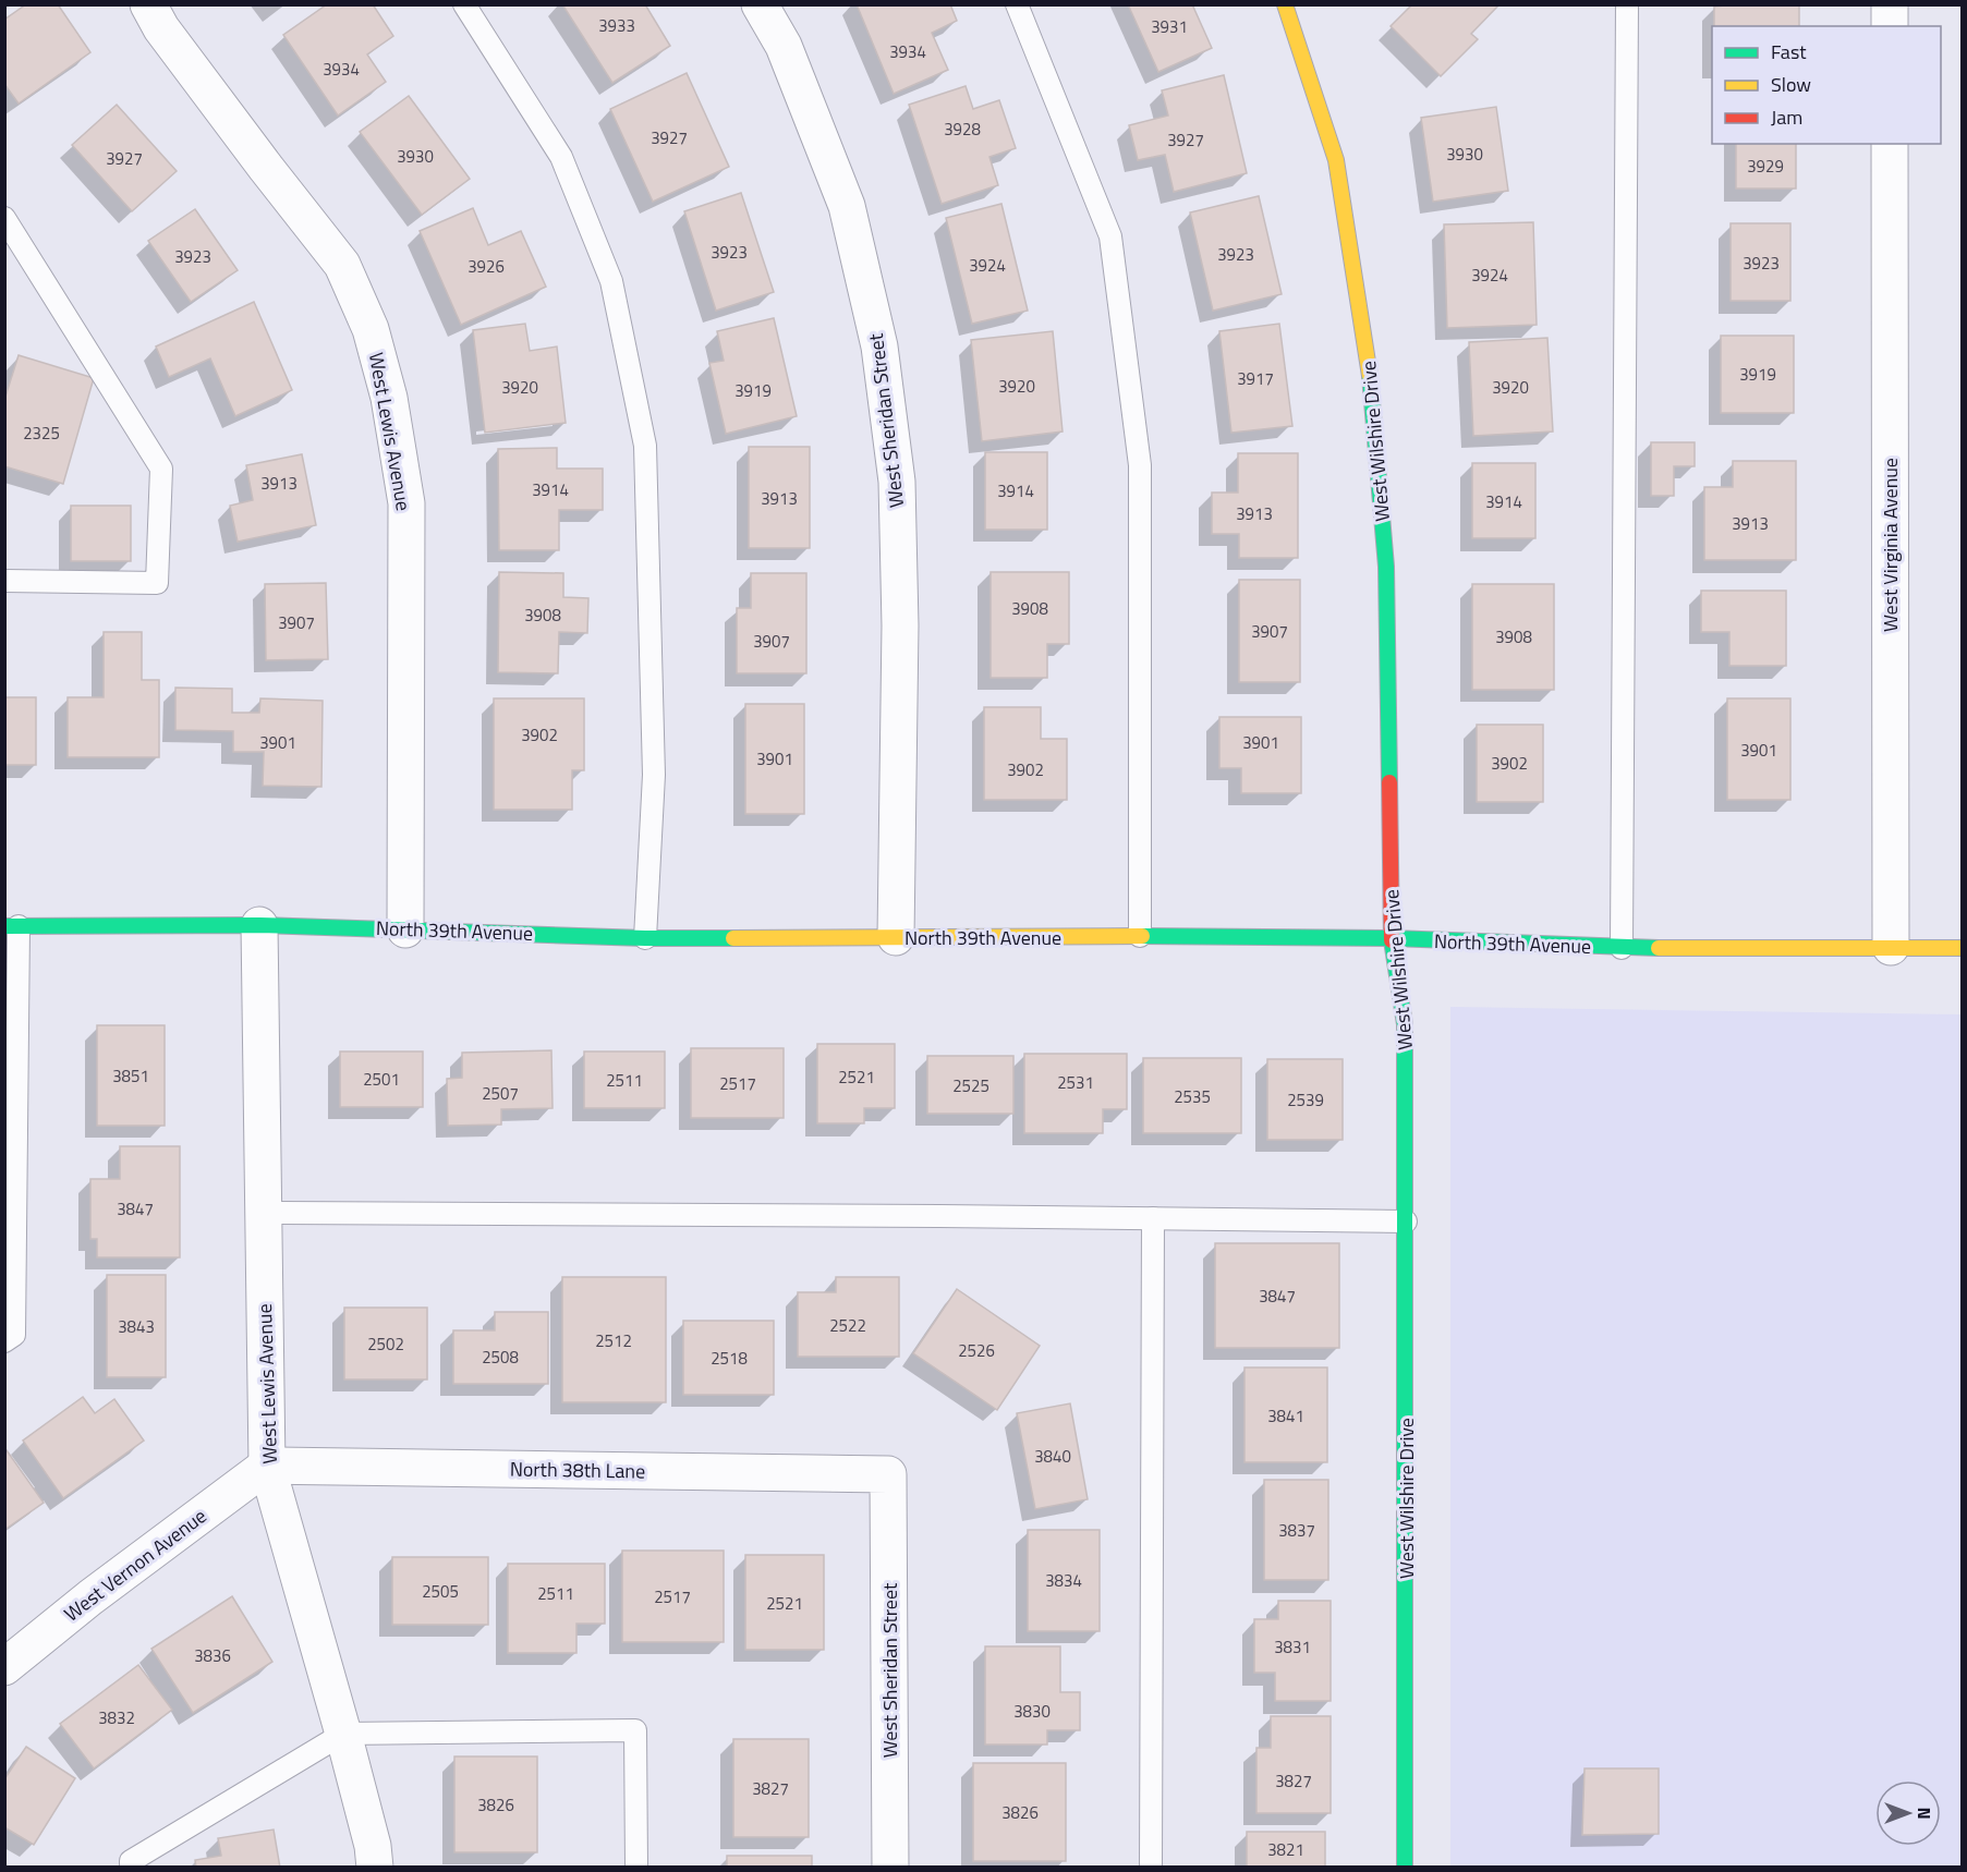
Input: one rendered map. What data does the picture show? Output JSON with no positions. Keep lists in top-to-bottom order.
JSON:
{
  "streets": {
    "street": [
      "West Sheridan Street",
      "West Lewis Avenue",
      "West Wilshire Drive",
      "West Virginia Avenue",
      "North 39th Avenue",
      "North 38th Lane",
      "West Vernon Avenue"
    ]
  },
  "crossings": [
    ["West Sheridan Street", "North 39th Avenue"],
    ["West Sheridan Street", "North 38th Lane"],
    ["West Lewis Avenue", "North 39th Avenue"],
    ["West Lewis Avenue", "North 38th Lane"],
    ["West Lewis Avenue", "West Vernon Avenue"],
    ["West Wilshire Drive", "North 39th Avenue"],
    ["West Virginia Avenue", "North 39th Avenue"],
    ["North 38th Lane", "West Vernon Avenue"]
  ],
  "house_numbers": [
    "3933",
    "3931",
    "3934",
    "3934",
    "3928",
    "3927",
    "3927",
    "3930",
    "3930",
    "3927",
    "3929",
    "3923",
    "3923",
    "3923",
    "3923",
    "3924",
    "3926",
    "3924",
    "3919",
    "3917",
    "3920",
    "3920",
    "3920",
    "3919",
    "2325",
    "3913",
    "3914",
    "3914",
    "3913",
    "3914",
    "3913",
    "3913",
    "3908",
    "3908",
    "3907",
    "3907",
    "3908",
    "3907",
    "3902",
    "3901",
    "3901",
    "3901",
    "3901",
    "3902",
    "3902",
    "3851",
    "2521",
    "2501",
    "2511",
    "2531",
    "2517",
    "2525",
    "2507",
    "2535",
    "2539",
    "3847",
    "3847",
    "2522",
    "3843",
    "2512",
    "2502",
    "2526",
    "2508",
    "2518",
    "3841",
    "3840",
    "3837",
    "3834",
    "2505",
    "2511",
    "2517",
    "2521",
    "3831",
    "3836",
    "3830",
    "3832",
    "3827",
    "3827",
    "3826",
    "3826",
    "3821"
  ],
  "legend": ["Fast", "Slow", "Jam"],
  "north": "right"
}
